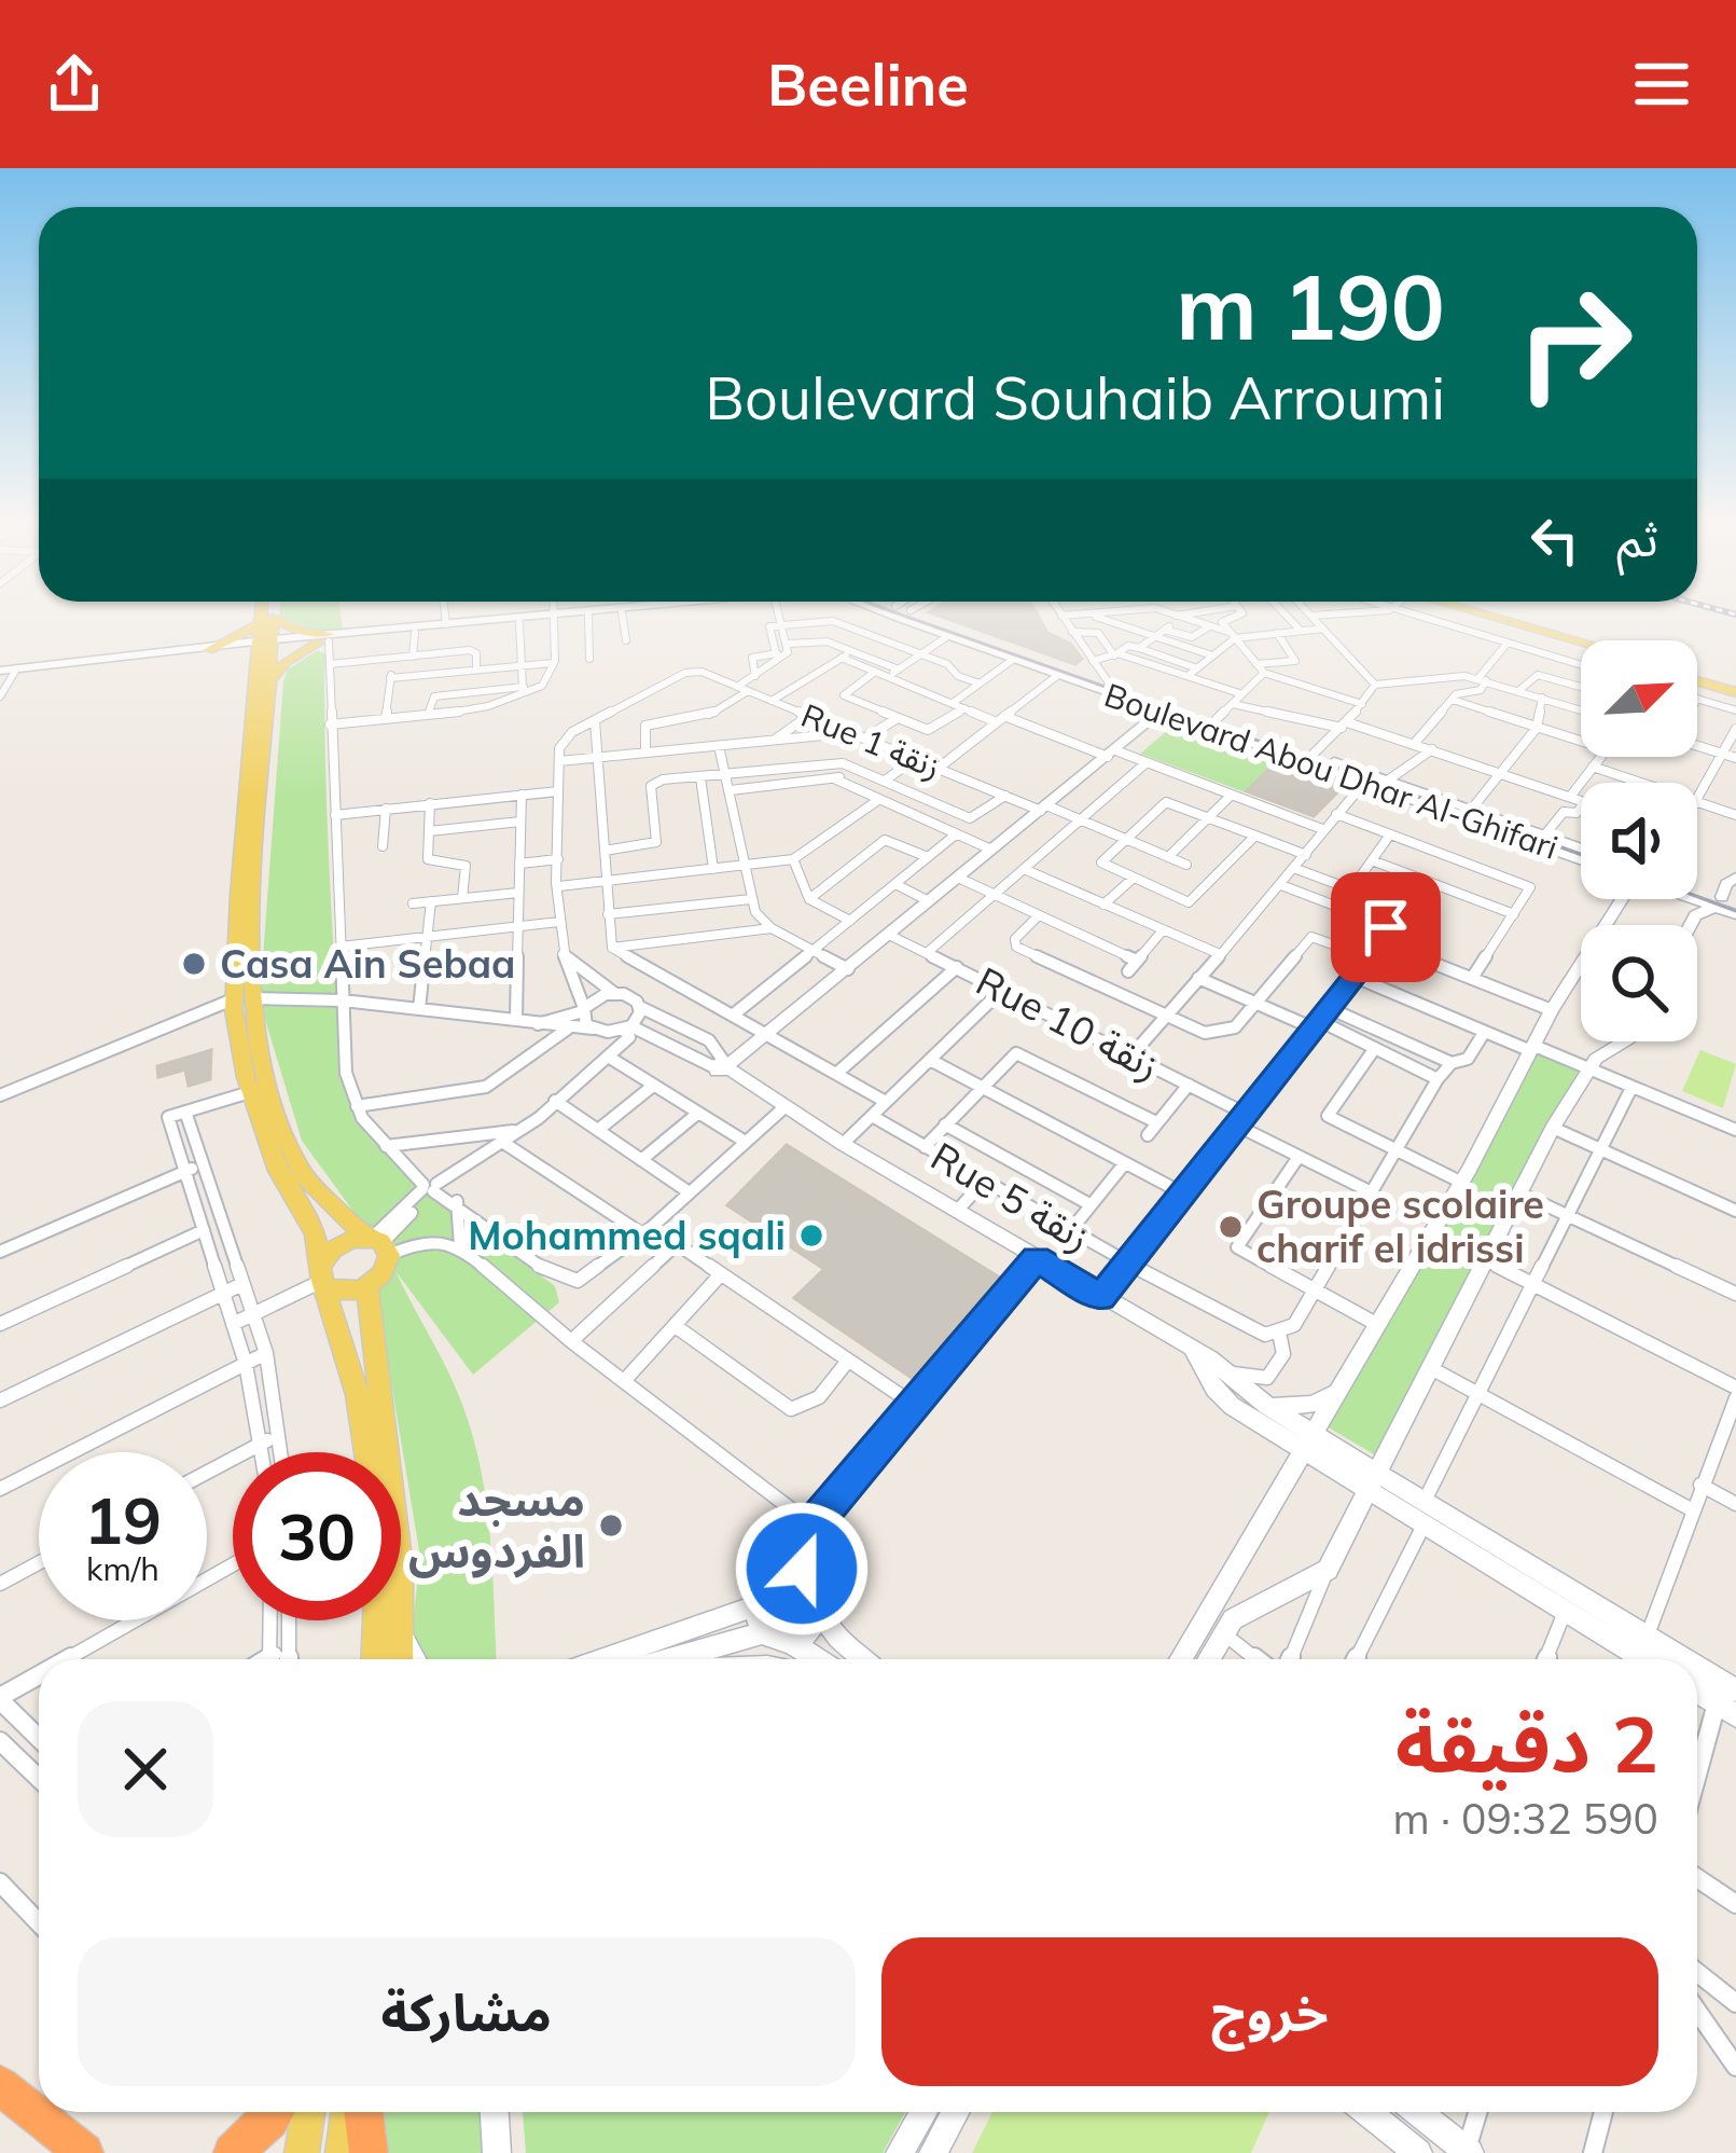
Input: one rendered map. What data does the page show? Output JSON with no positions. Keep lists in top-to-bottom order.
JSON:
{
  "streets": {
    "street": [
      "Rue 1 زنقة",
      "Boulevard Abou Dhar Al-Ghifari",
      "Rue 10 زنقة",
      "Rue 5 زنقة"
    ]
  },
  "places": [
    "Casa Ain Sebaa",
    "Groupe scolaire charif el idrissi",
    "Mohammed sqali",
    "مسجد الفردوس"
  ],
  "north": "top right",
  "page": {
    "header": "Beeline",
    "turn": ["190 m", "Boulevard Souhaib Arroumi"],
    "then": "ثم",
    "speed": "19 km/h",
    "limit": "30",
    "heading": ["2 دقيقة", "590 m · 09:32"],
    "buttons": ["خروج", "مشاركة"]
  }
}
